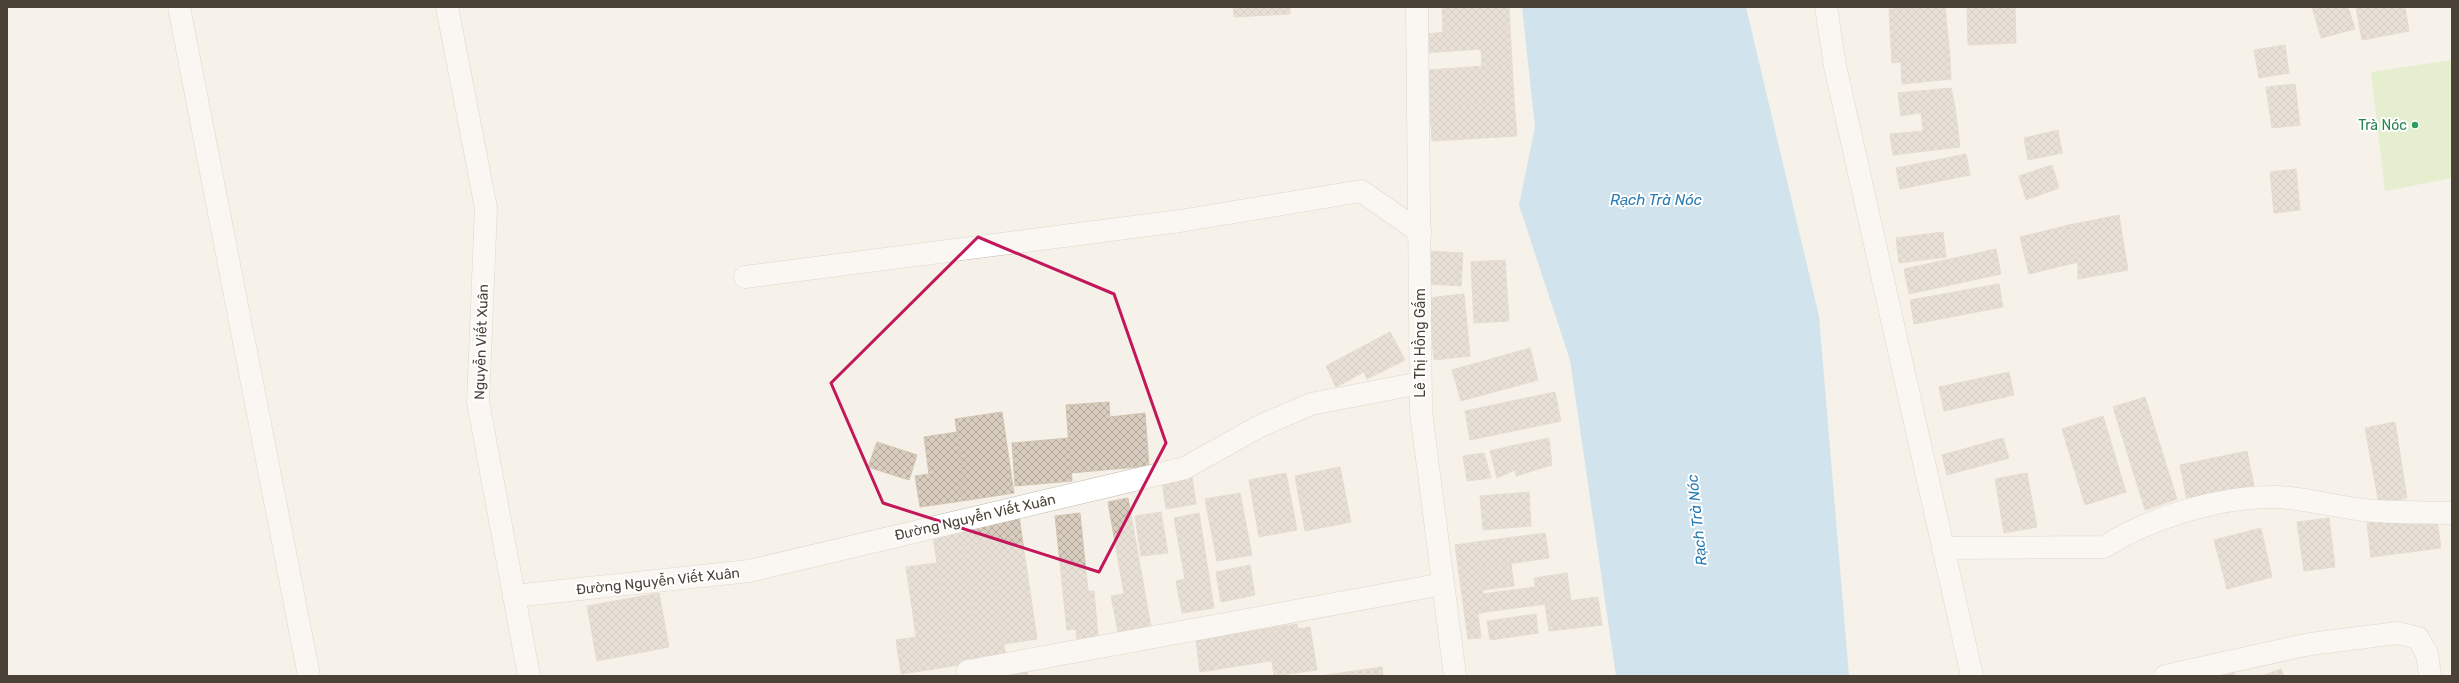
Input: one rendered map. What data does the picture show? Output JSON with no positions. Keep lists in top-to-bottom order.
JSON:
{
  "streets": {
    "street": ["Nguyễn Viết Xuân", "Lê Thị Hồng Gấm", "Đường Nguyễn Viết Xuân"]
  },
  "crossings": [
    ["Nguyễn Viết Xuân", "Đường Nguyễn Viết Xuân"],
    ["Lê Thị Hồng Gấm", "Đường Nguyễn Viết Xuân"]
  ],
  "water": ["Rạch Trà Nóc"],
  "places": ["Trà Nóc"]
}
